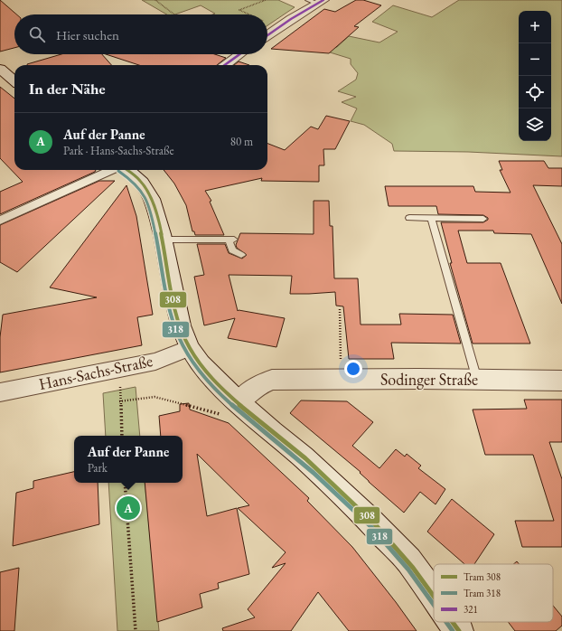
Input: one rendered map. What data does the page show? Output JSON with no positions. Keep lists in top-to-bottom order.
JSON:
{
  "streets": {
    "main road": ["Sodinger Straße"],
    "street": ["Hans-Sachs-Straße"]
  },
  "lines": ["transit line 321", "tram line 308", "tram line 318"],
  "legend": ["Tram 308", "Tram 318", "321"],
  "page": {
    "map_buttons": ["+", "−"],
    "search": "Hier suchen",
    "heading": "In der Nähe",
    "list": [
      {
        "mark": "A",
        "name": "Auf der Panne",
        "note": "Park · Hans-Sachs-Straße",
        "value": "80 m"
      }
    ],
    "popup": ["Auf der Panne", "Park"],
    "pins": "A"
  }
}
